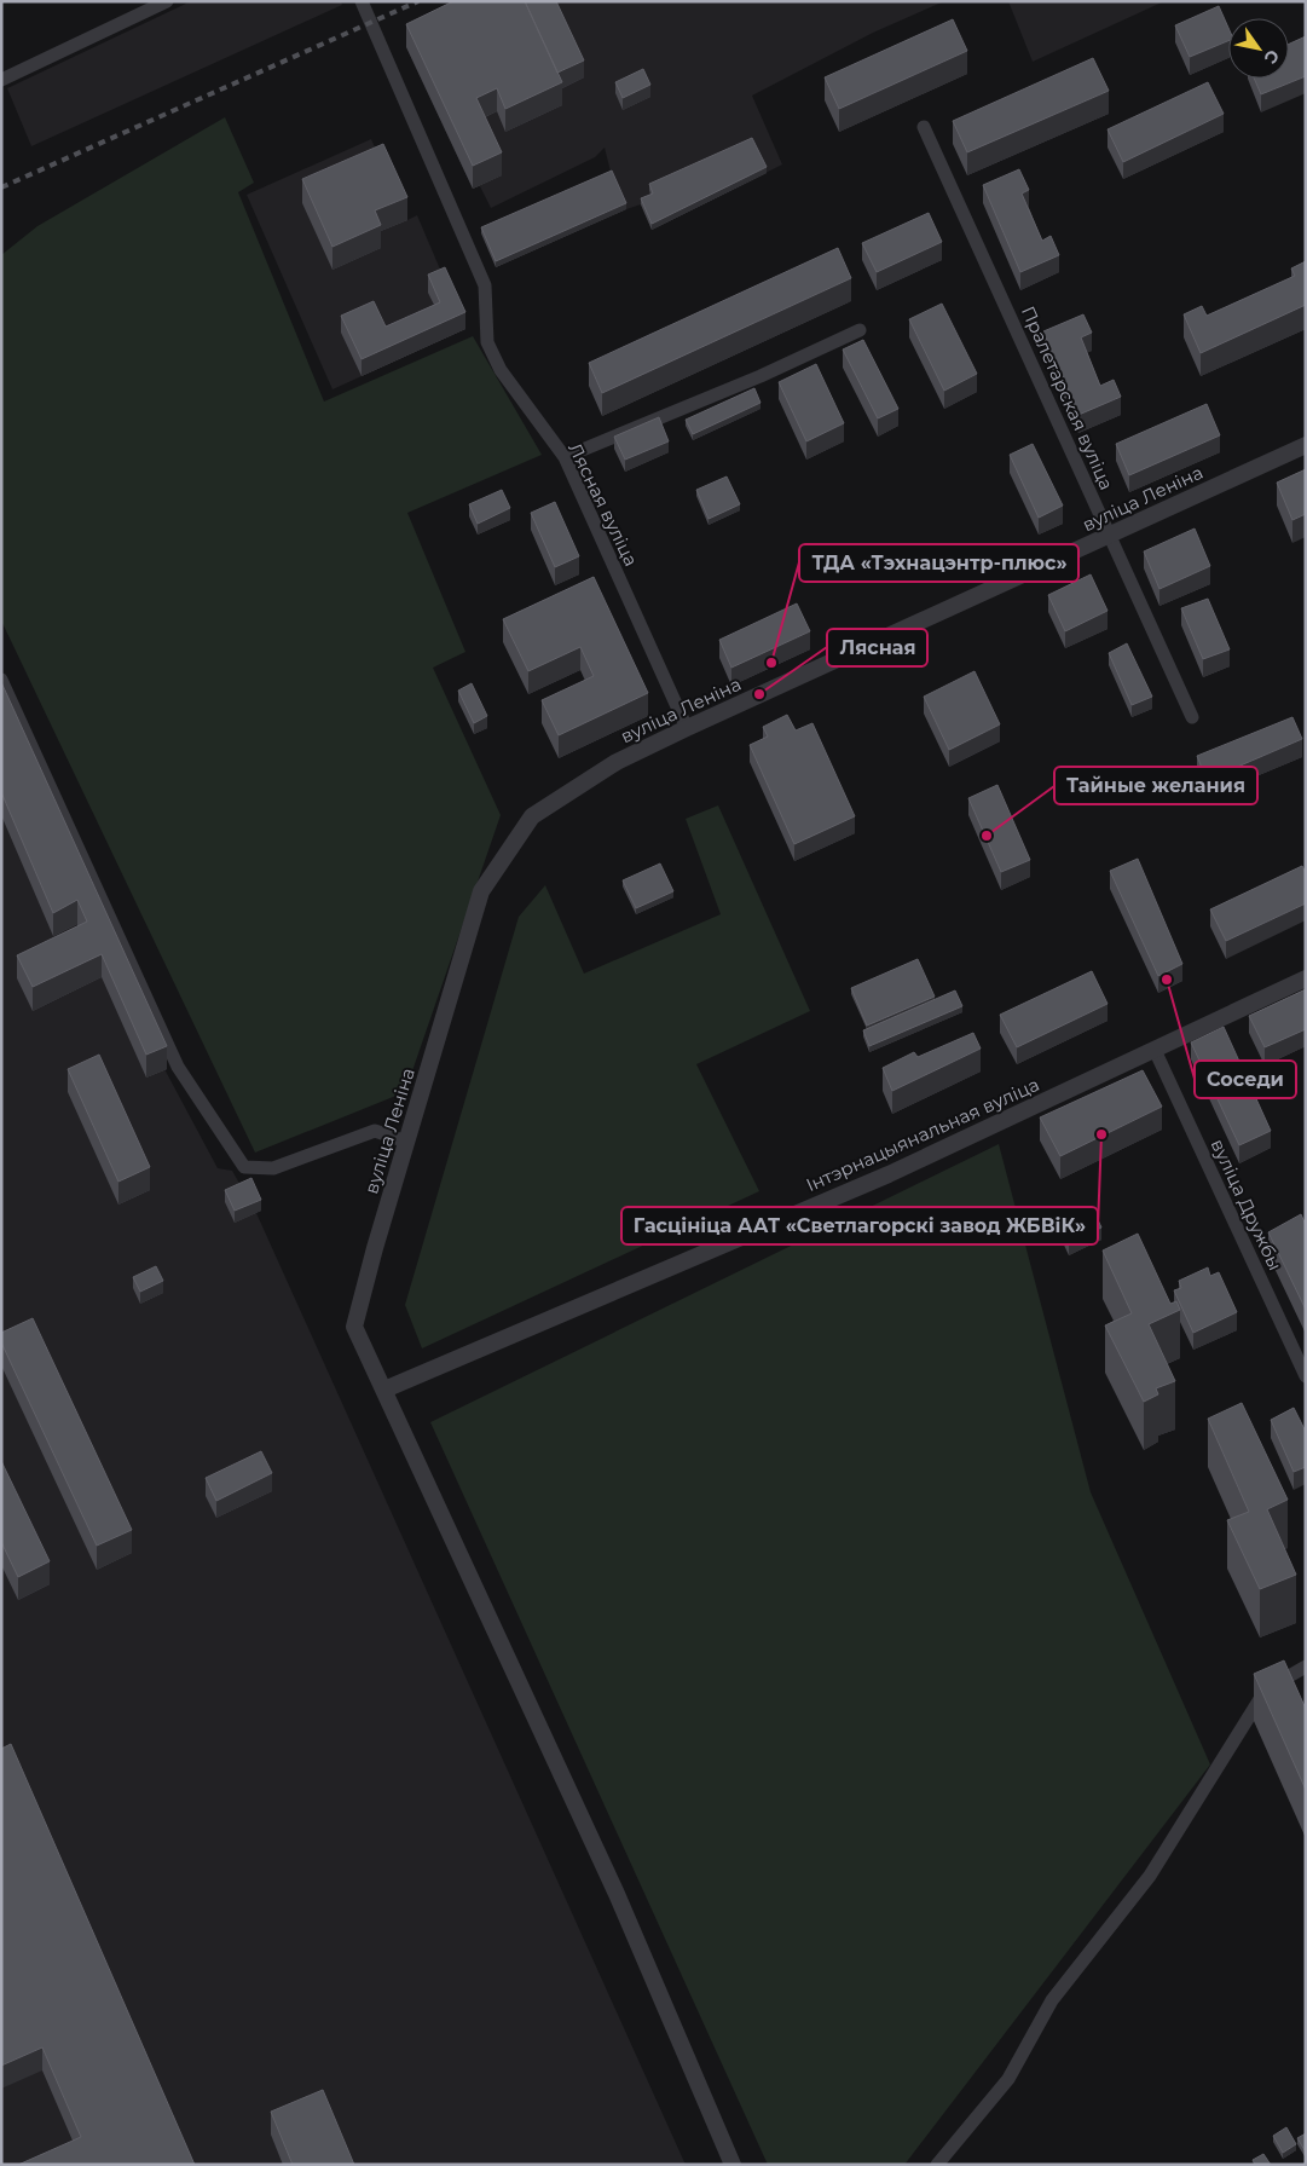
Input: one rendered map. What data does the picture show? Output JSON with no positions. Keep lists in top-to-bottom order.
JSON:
{
  "streets": {
    "street": [
      "Пралетарская вуліца",
      "вуліца Леніна",
      "Лясная вуліца",
      "Інтэрнацыянальная вуліца",
      "вуліца Дружбы"
    ]
  },
  "crossings": [
    ["Пралетарская вуліца", "вуліца Леніна"],
    ["вуліца Леніна", "Лясная вуліца"],
    ["вуліца Леніна", "Інтэрнацыянальная вуліца"],
    ["Інтэрнацыянальная вуліца", "вуліца Дружбы"]
  ],
  "places": [
    "ТДА «Тэхнацэнтр-плюс»",
    "Лясная",
    "Тайные желания",
    "Соседи",
    "Гасцініца ААТ «Светлагорскі завод ЖБВіК»"
  ],
  "north": "bottom right"
}
